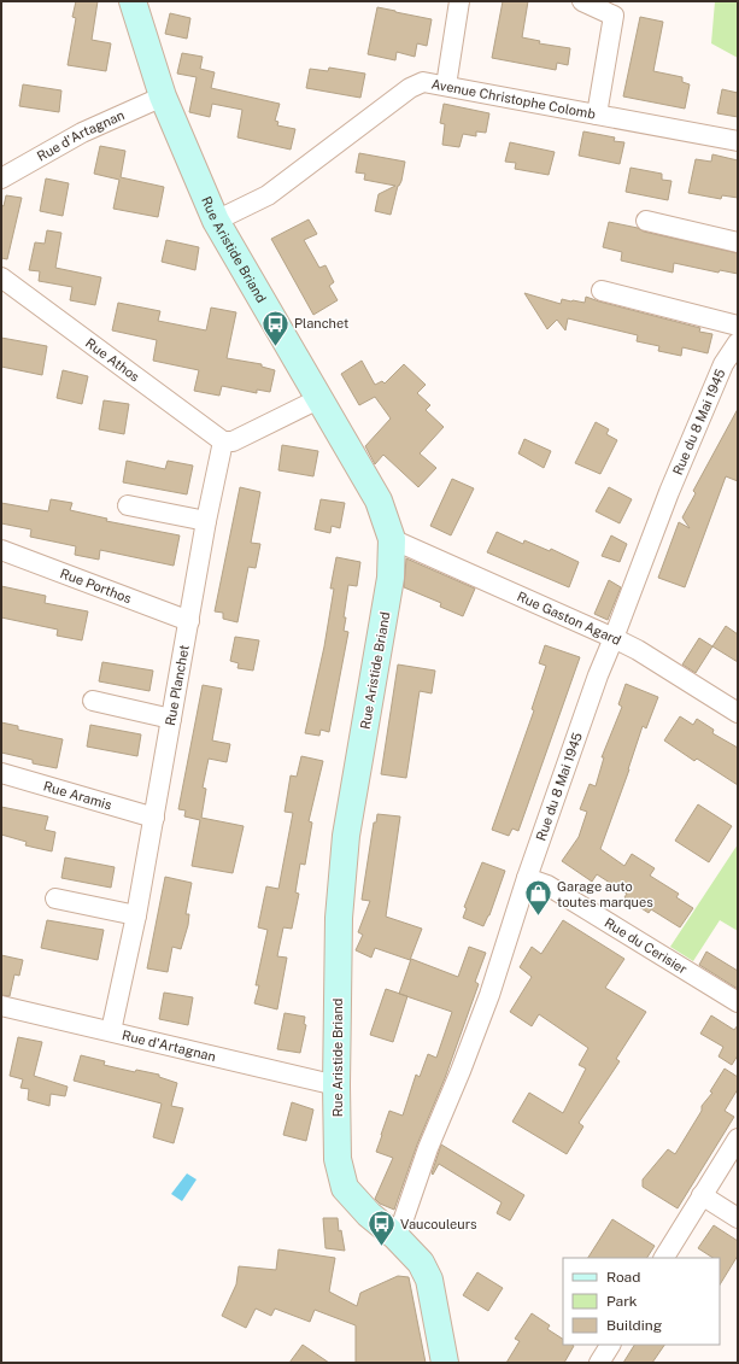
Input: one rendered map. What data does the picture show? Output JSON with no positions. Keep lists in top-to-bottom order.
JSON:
{
  "streets": {
    "street": [
      "Avenue Christophe Colomb",
      "Rue d'Artagnan",
      "Rue Aristide Briand",
      "Rue Athos",
      "Rue du 8 Mai 1945",
      "Rue Porthos",
      "Rue Gaston Agard",
      "Rue Planchet",
      "Rue Aramis",
      "Rue du Cerisier"
    ]
  },
  "crossings": [
    ["Avenue Christophe Colomb", "Rue Aristide Briand"],
    ["Rue d'Artagnan", "Rue Aristide Briand"],
    ["Rue d'Artagnan", "Rue Planchet"],
    ["Rue Aristide Briand", "Rue du 8 Mai 1945"],
    ["Rue Aristide Briand", "Rue Gaston Agard"],
    ["Rue Athos", "Rue Planchet"],
    ["Rue du 8 Mai 1945", "Rue Gaston Agard"],
    ["Rue du 8 Mai 1945", "Rue du Cerisier"],
    ["Rue Porthos", "Rue Planchet"],
    ["Rue Planchet", "Rue Aramis"]
  ],
  "places": {
    "bus stop": ["Planchet", "Vaucouleurs"],
    "shop": ["Garage auto toutes marques"]
  },
  "legend": ["Road", "Park", "Building"]
}
